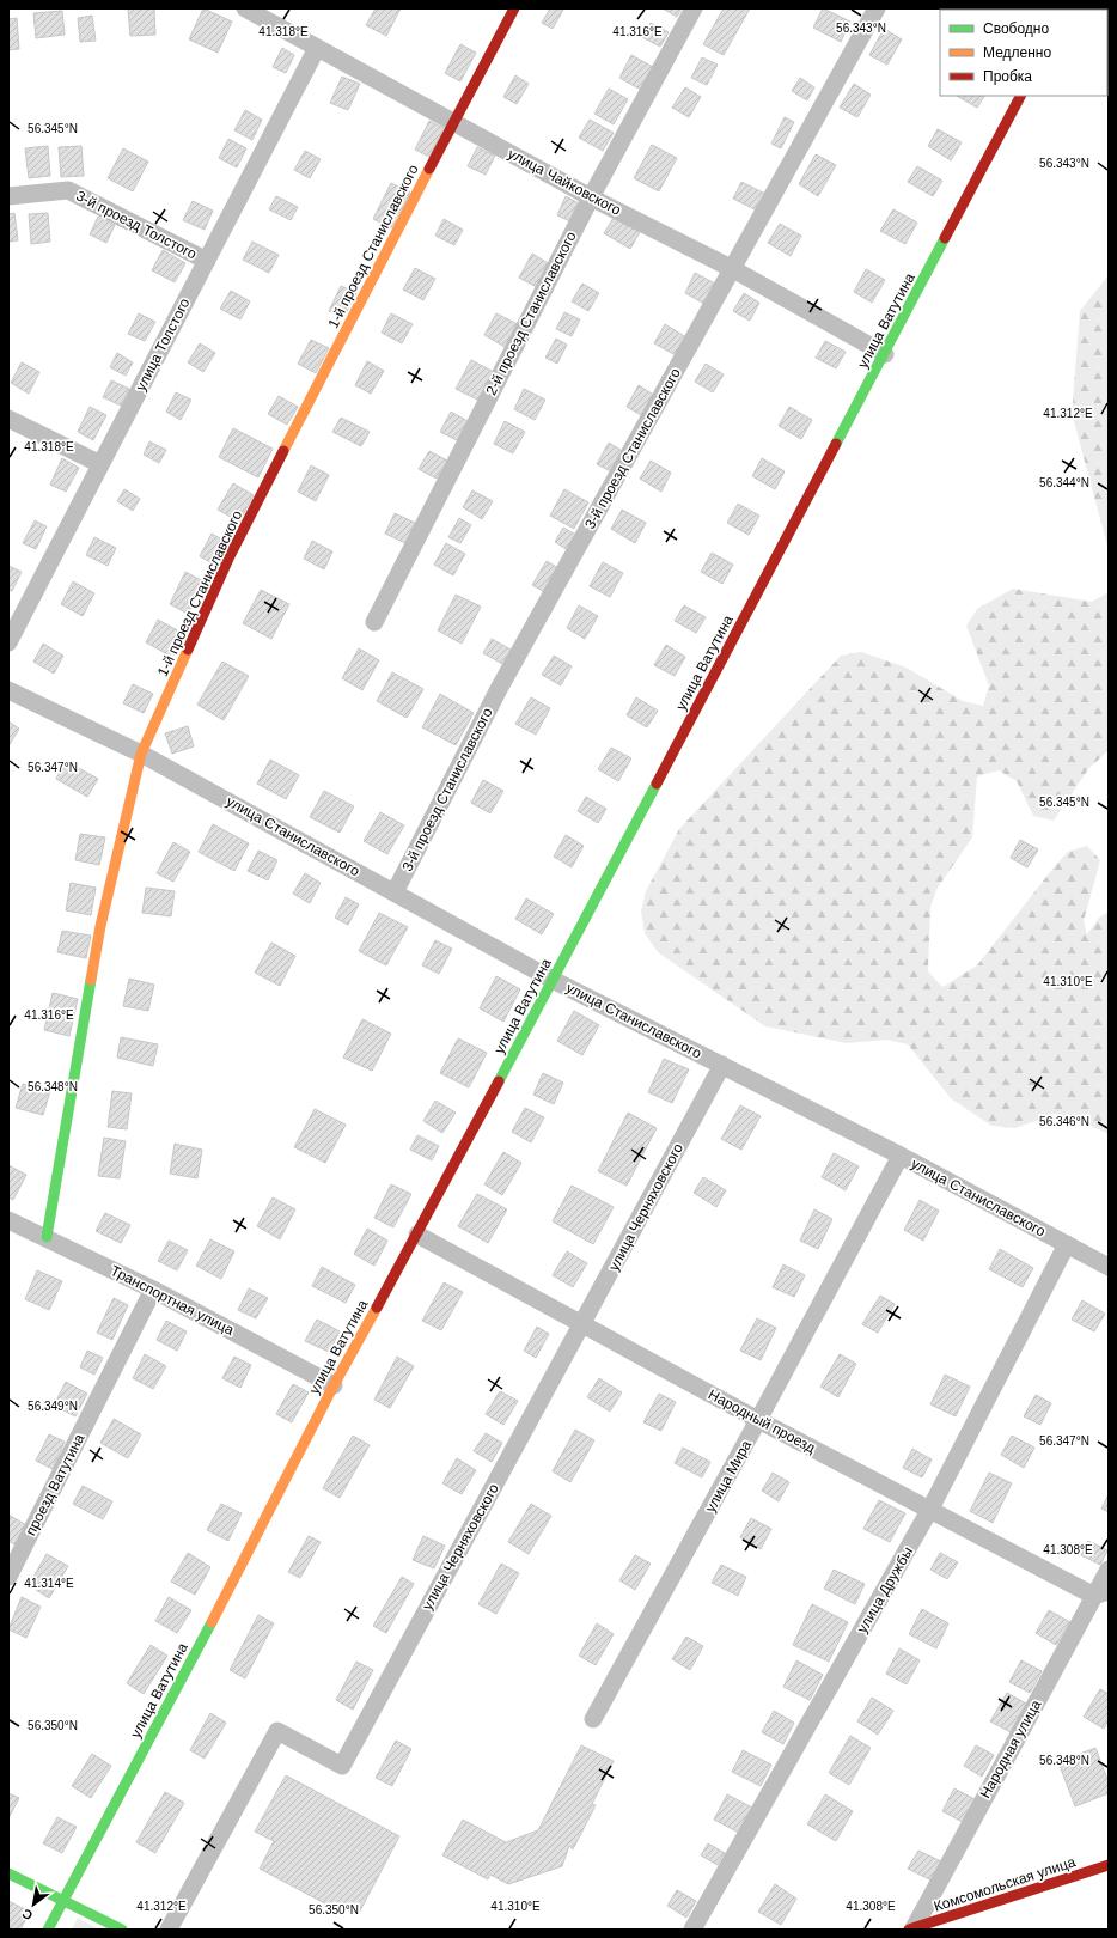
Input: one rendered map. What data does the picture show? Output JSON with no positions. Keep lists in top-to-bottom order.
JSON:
{
  "streets": {
    "street": [
      "улица Чайковского",
      "3-й проезд Толстого",
      "1-й проезд Станиславского",
      "2-й проезд Станиславского",
      "улица Ватутина",
      "улица Толстого",
      "3-й проезд Станиславского",
      "улица Станиславского",
      "улица Черняховского",
      "Транспортная улица",
      "Народный проезд",
      "улица Мира",
      "проезд Ватутина",
      "улица Дружбы",
      "Народная улица",
      "Комсомольская улица"
    ]
  },
  "crossings": [
    ["улица Чайковского", "1-й проезд Станиславского"],
    ["улица Чайковского", "2-й проезд Станиславского"],
    ["улица Чайковского", "улица Ватутина"],
    ["улица Чайковского", "улица Толстого"],
    ["улица Чайковского", "3-й проезд Станиславского"],
    ["3-й проезд Толстого", "улица Толстого"],
    ["1-й проезд Станиславского", "улица Станиславского"],
    ["1-й проезд Станиславского", "Транспортная улица"],
    ["улица Ватутина", "улица Станиславского"],
    ["улица Ватутина", "Транспортная улица"],
    ["улица Ватутина", "Народный проезд"],
    ["3-й проезд Станиславского", "улица Станиславского"],
    ["улица Станиславского", "улица Черняховского"],
    ["улица Станиславского", "улица Мира"],
    ["улица Станиславского", "улица Дружбы"],
    ["улица Черняховского", "Народный проезд"],
    ["Транспортная улица", "проезд Ватутина"],
    ["Народный проезд", "улица Мира"],
    ["Народный проезд", "улица Дружбы"],
    ["Народный проезд", "Народная улица"],
    ["Народная улица", "Комсомольская улица"]
  ],
  "legend": ["Свободно", "Медленно", "Пробка"],
  "north": "bottom left",
  "coordinates": [
    "56.343°N",
    "41.318°E",
    "41.316°E",
    "56.345°N",
    "41.312°E",
    "56.344°N",
    "56.347°N",
    "41.310°E",
    "56.348°N",
    "56.346°N",
    "56.349°N",
    "41.308°E",
    "41.314°E",
    "56.350°N"
  ]
}
